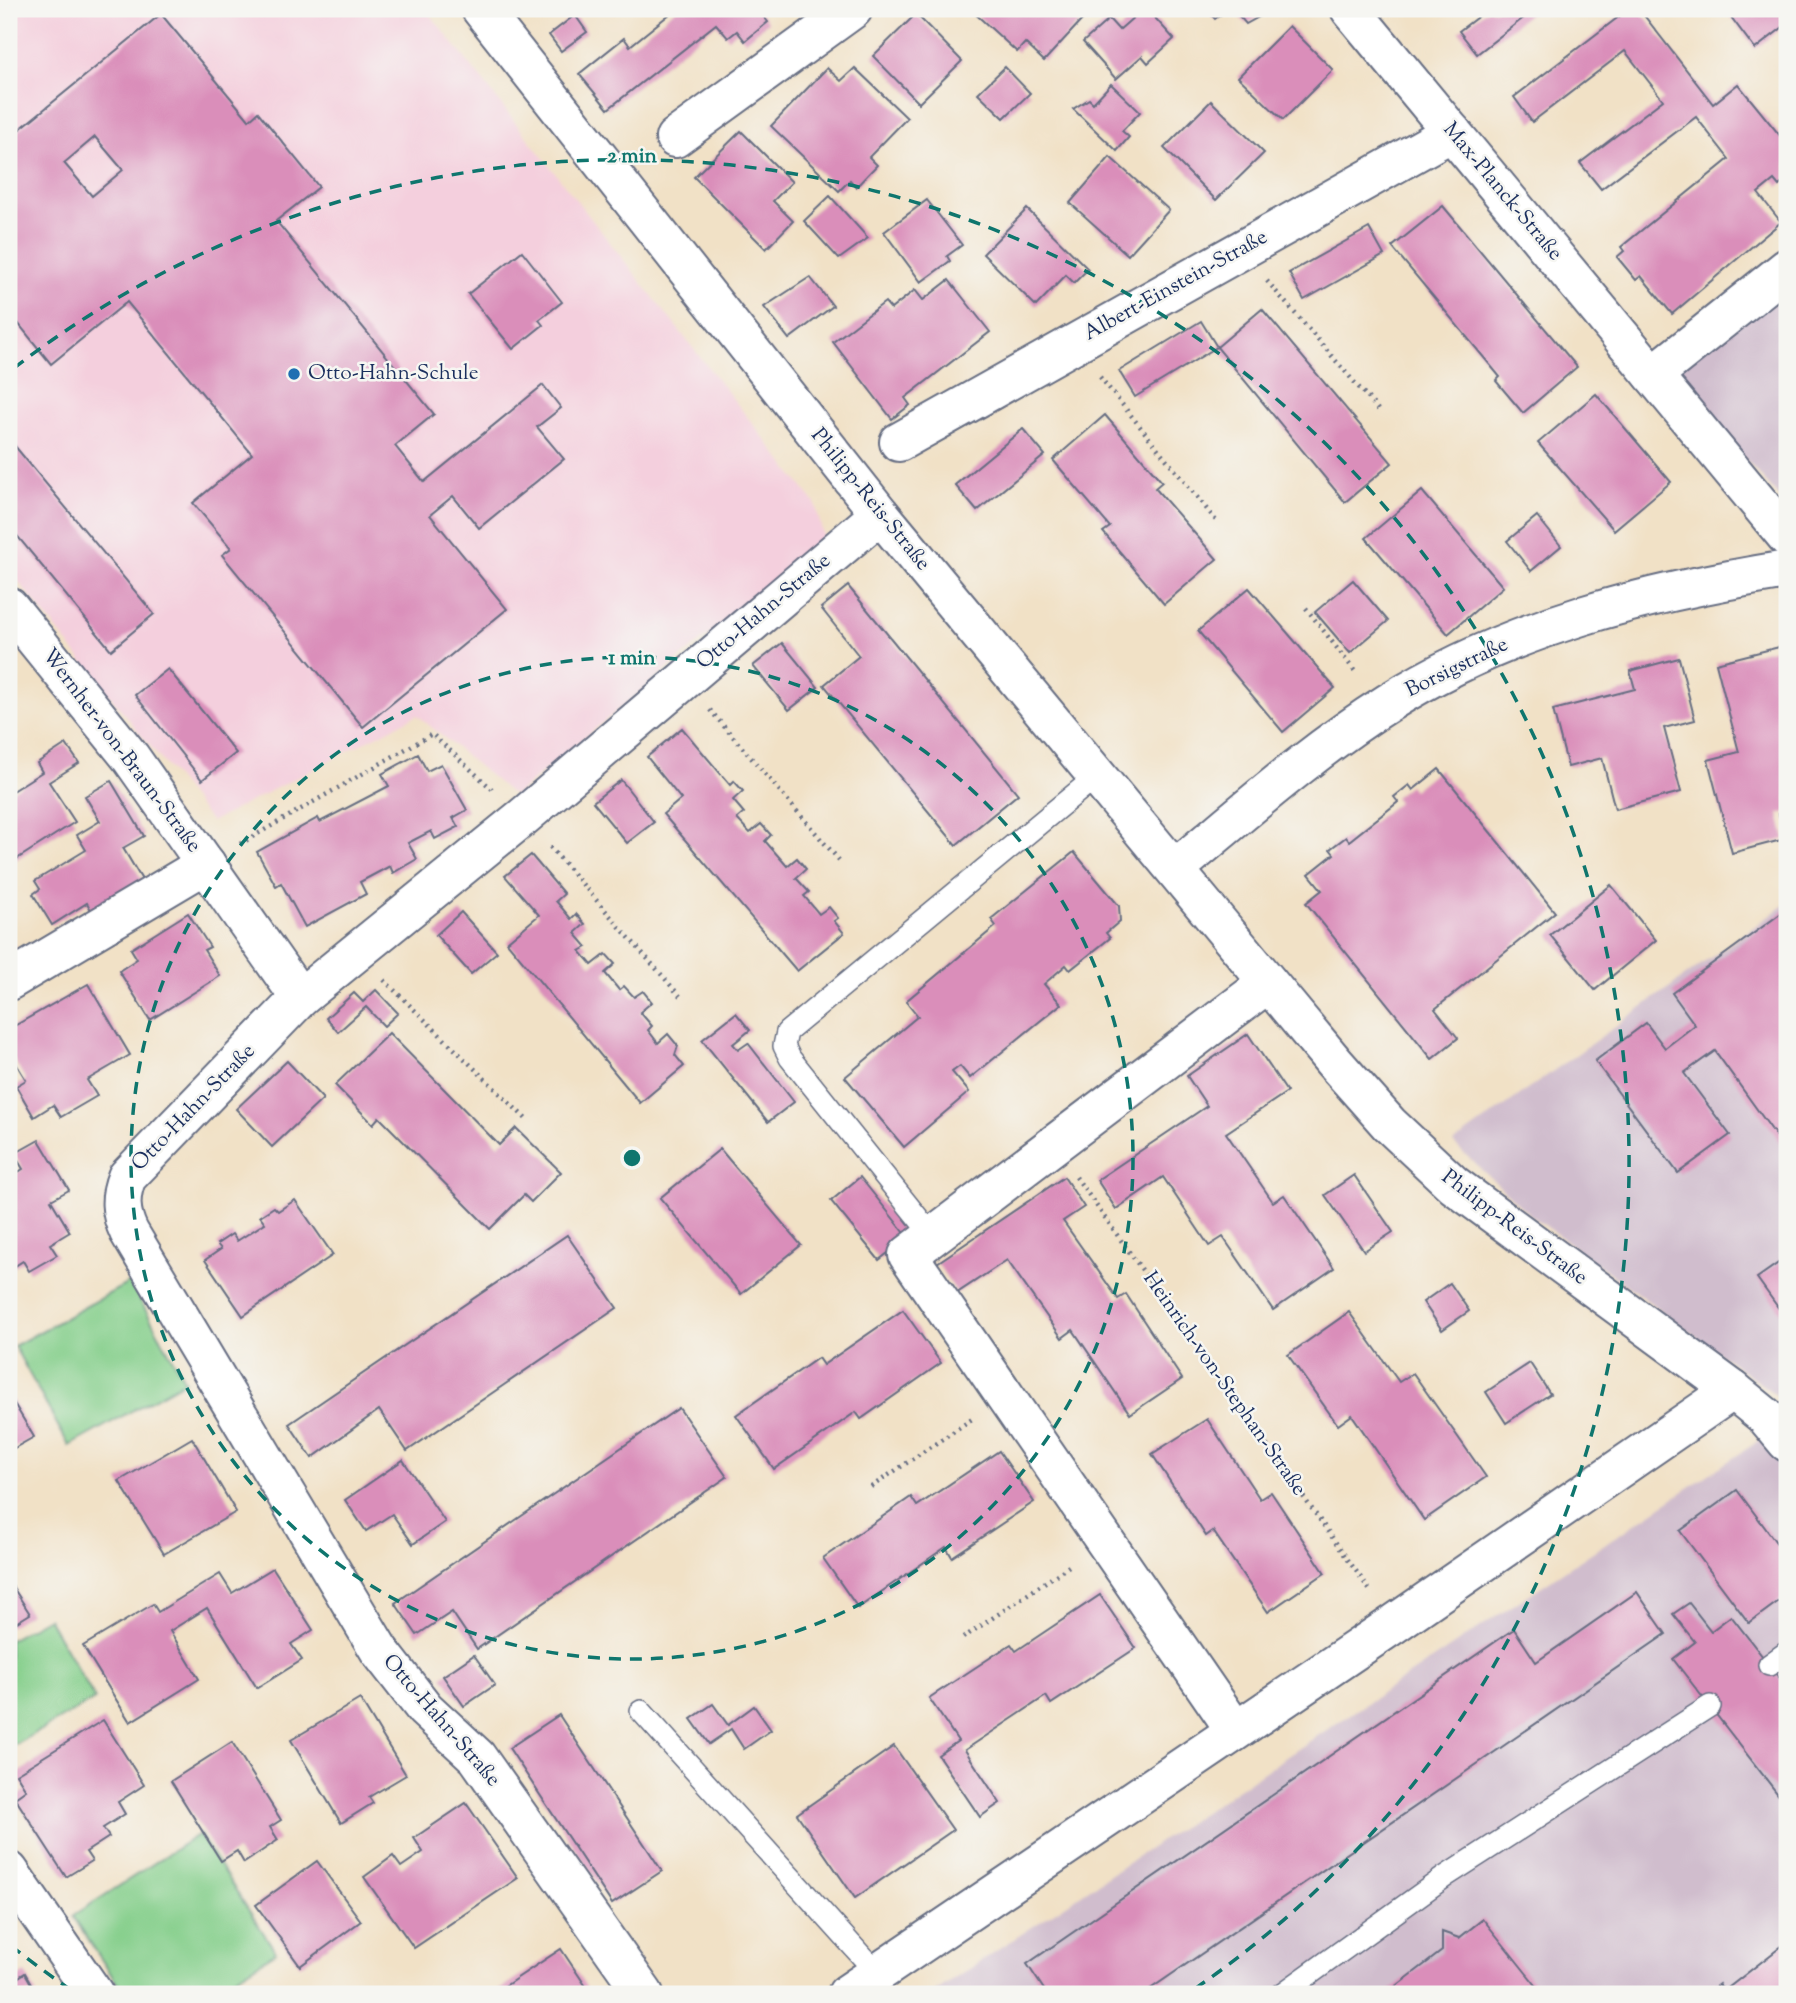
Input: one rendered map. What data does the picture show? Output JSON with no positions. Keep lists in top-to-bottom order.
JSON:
{
  "streets": {
    "street": [
      "Max-Planck-Straße",
      "Albert-Einstein-Straße",
      "Philipp-Reis-Straße",
      "Otto-Hahn-Straße",
      "Borsigstraße",
      "Wernher-von-Braun-Straße"
    ],
    "path": ["Heinrich-von-Stephan-Straße"]
  },
  "crossings": [
    ["Max-Planck-Straße", "Albert-Einstein-Straße"],
    ["Philipp-Reis-Straße", "Otto-Hahn-Straße"],
    ["Philipp-Reis-Straße", "Borsigstraße"],
    ["Otto-Hahn-Straße", "Wernher-von-Braun-Straße"]
  ],
  "places": ["Otto-Hahn-Schule"],
  "rings": ["2 min", "1 min"]
}
